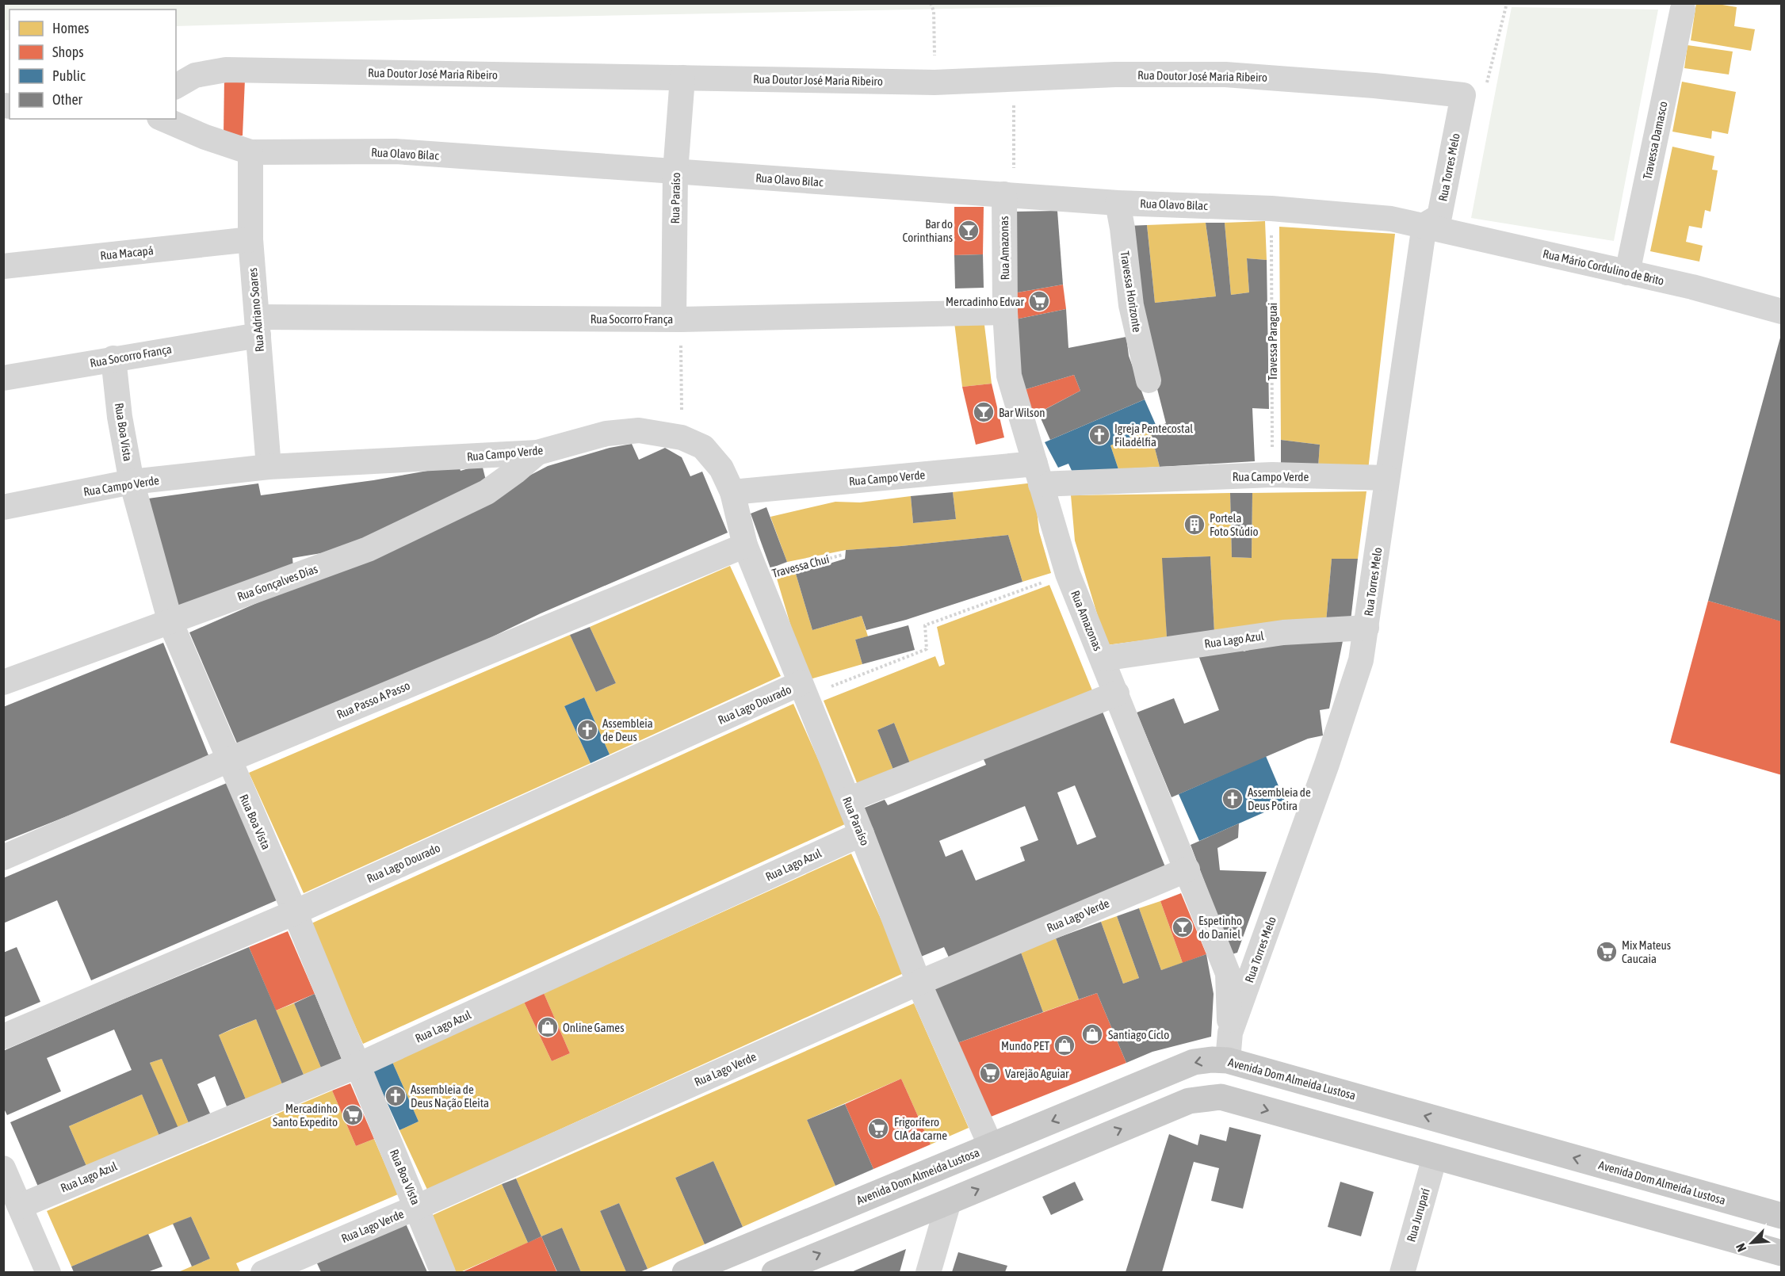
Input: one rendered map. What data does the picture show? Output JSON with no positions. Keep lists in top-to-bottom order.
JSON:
{
  "streets": {
    "main road": ["Avenida Dom Almeida Lustosa"],
    "street": [
      "Rua Doutor José Maria Ribeiro",
      "Travessa Damasco",
      "Rua Olavo Bilac",
      "Rua Torres Melo",
      "Rua Paraíso",
      "Rua Amazonas",
      "Rua Macapá",
      "Rua Mário Cordulino de Brito",
      "Travessa Horizonte",
      "Rua Adriano Soares",
      "Rua Socorro França",
      "Rua Boa Vista",
      "Rua Campo Verde",
      "Rua Gonçalves Días",
      "Rua Lago Azul",
      "Rua Passo A Passo",
      "Rua Lago Dourado",
      "Rua Lago Verde",
      "Rua Juruparí"
    ],
    "path": ["Travessa Paraguai", "Travessa Chuí"]
  },
  "crossings": [
    ["Rua Doutor José Maria Ribeiro", "Rua Torres Melo"],
    ["Rua Doutor José Maria Ribeiro", "Rua Paraíso"],
    ["Travessa Damasco", "Rua Mário Cordulino de Brito"],
    ["Rua Olavo Bilac", "Rua Torres Melo"],
    ["Rua Olavo Bilac", "Rua Paraíso"],
    ["Rua Olavo Bilac", "Rua Amazonas"],
    ["Rua Olavo Bilac", "Rua Mário Cordulino de Brito"],
    ["Rua Olavo Bilac", "Travessa Horizonte"],
    ["Rua Olavo Bilac", "Rua Adriano Soares"],
    ["Rua Olavo Bilac", "Travessa Paraguai"],
    ["Rua Torres Melo", "Rua Amazonas"],
    ["Rua Torres Melo", "Rua Mário Cordulino de Brito"],
    ["Rua Torres Melo", "Rua Campo Verde"],
    ["Rua Torres Melo", "Rua Lago Azul"],
    ["Rua Torres Melo", "Avenida Dom Almeida Lustosa"],
    ["Rua Paraíso", "Rua Socorro França"],
    ["Rua Paraíso", "Rua Campo Verde"],
    ["Rua Paraíso", "Travessa Chuí"],
    ["Rua Paraíso", "Rua Lago Azul"],
    ["Rua Paraíso", "Rua Passo A Passo"],
    ["Rua Paraíso", "Rua Lago Dourado"],
    ["Rua Paraíso", "Rua Lago Verde"],
    ["Rua Paraíso", "Avenida Dom Almeida Lustosa"],
    ["Rua Amazonas", "Rua Socorro França"],
    ["Rua Amazonas", "Rua Campo Verde"],
    ["Rua Amazonas", "Rua Lago Azul"],
    ["Rua Amazonas", "Rua Lago Dourado"],
    ["Rua Amazonas", "Rua Lago Verde"],
    ["Rua Macapá", "Rua Adriano Soares"],
    ["Rua Adriano Soares", "Rua Socorro França"],
    ["Rua Adriano Soares", "Rua Campo Verde"],
    ["Rua Socorro França", "Rua Boa Vista"],
    ["Travessa Paraguai", "Rua Campo Verde"],
    ["Rua Boa Vista", "Rua Campo Verde"],
    ["Rua Boa Vista", "Rua Gonçalves Días"],
    ["Rua Boa Vista", "Rua Lago Azul"],
    ["Rua Boa Vista", "Rua Passo A Passo"],
    ["Rua Boa Vista", "Rua Lago Dourado"],
    ["Rua Boa Vista", "Rua Lago Verde"],
    ["Rua Campo Verde", "Rua Gonçalves Días"]
  ],
  "places": {
    "bar": ["Bar do Corinthians", "Bar Wilson", "Espetinho do Daniel"],
    "supermarket": [
      "Mercadinho Edvar",
      "Mix Mateus Caucaia",
      "Varejão Aguiar",
      "Mercadinho Santo Expedito",
      "Frigorífero CIA da carne"
    ],
    "church": [
      "Igreja Pentecostal Filadélfia",
      "Assembleia de Deus",
      "Assembleia de Deus Potira",
      "Assembleia de Deus Nação Eleita"
    ],
    "building": ["Portela Foto Stúdio"],
    "shop": ["Online Games", "Santiago Ciclo", "Mundo PET"]
  },
  "legend": [
    "Homes",
    "Shops",
    "Public",
    "Other"
  ],
  "north": "bottom left"
}
